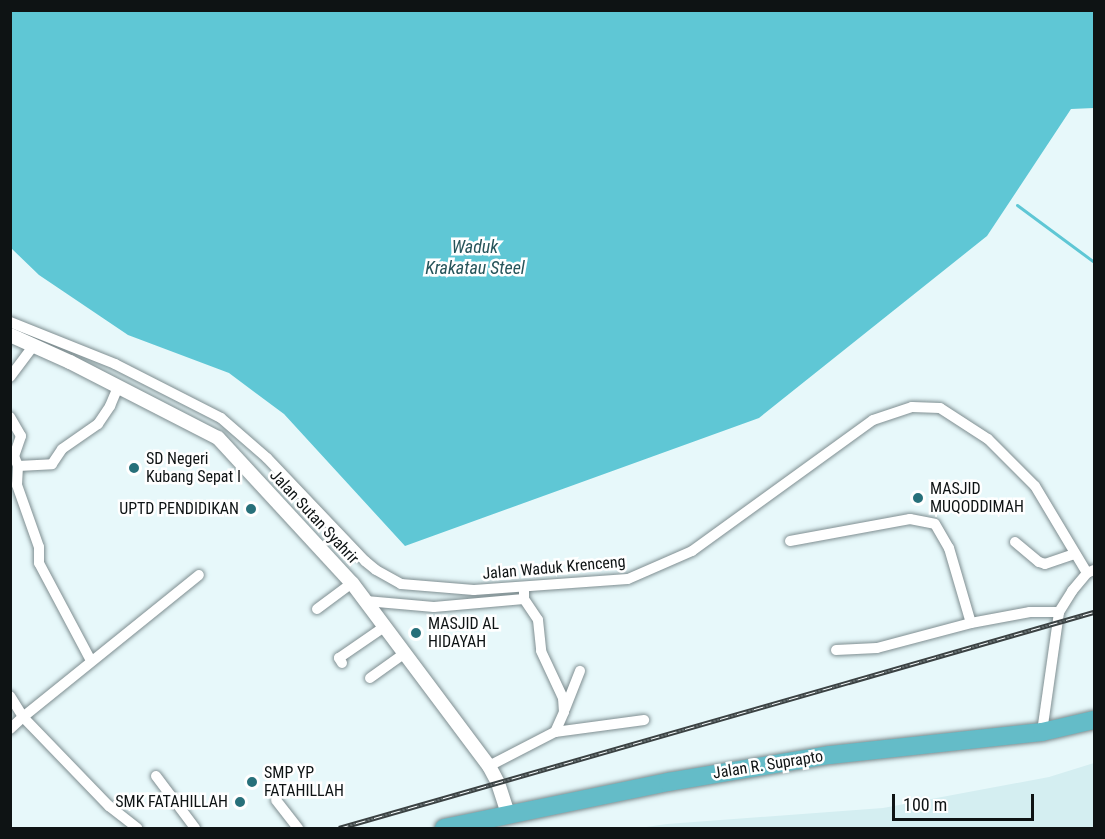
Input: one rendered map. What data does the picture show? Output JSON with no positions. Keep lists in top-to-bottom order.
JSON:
{
  "streets": {
    "highway": ["Jalan R. Suprapto"],
    "street": ["Jalan Sutan Syahrir", "Jalan Waduk Krenceng"]
  },
  "crossings": [
    ["Jalan Sutan Syahrir", "Jalan R. Suprapto"]
  ],
  "water": ["Waduk Krakatau Steel"],
  "places": [
    "SD Negeri Kubang Sepat I",
    "MASJID MUQODDIMAH",
    "UPTD PENDIDIKAN",
    "MASJID AL HIDAYAH",
    "SMP YP FATAHILLAH",
    "SMK FATAHILLAH"
  ],
  "scale_bar": "100 m"
}
